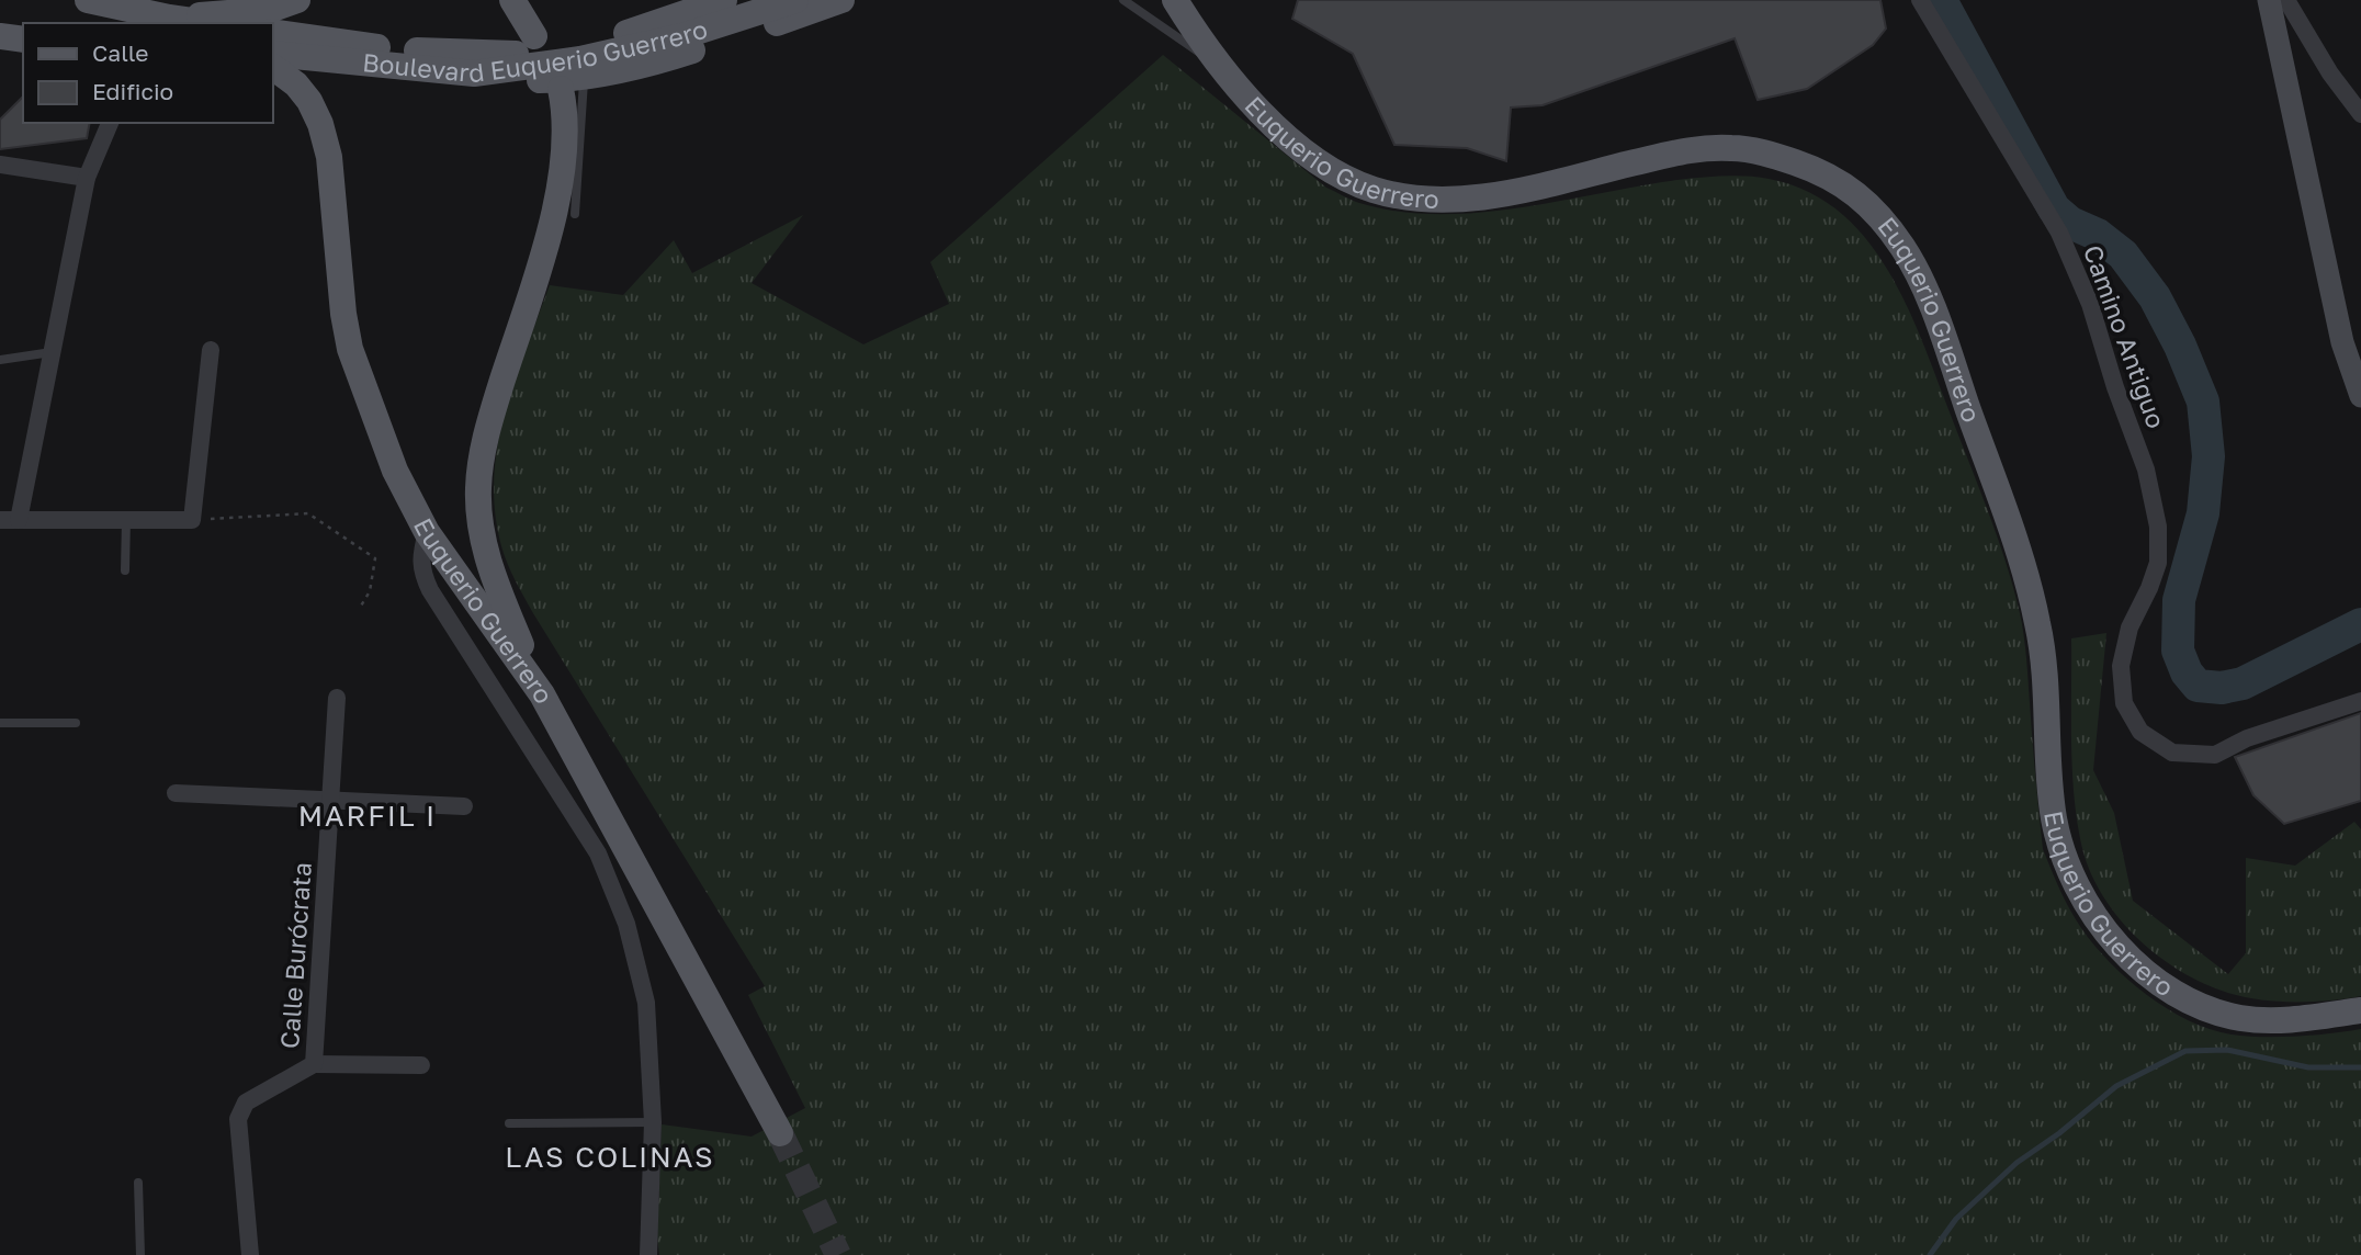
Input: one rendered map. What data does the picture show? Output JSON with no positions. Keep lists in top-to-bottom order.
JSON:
{
  "streets": {
    "main road": ["Boulevard Euquerio Guerrero", "Euquerio Guerrero"],
    "street": ["Camino Antiguo", "Calle Burócrata"]
  },
  "districts": ["MARFIL I", "LAS COLINAS"],
  "legend": ["Calle", "Edificio"]
}
